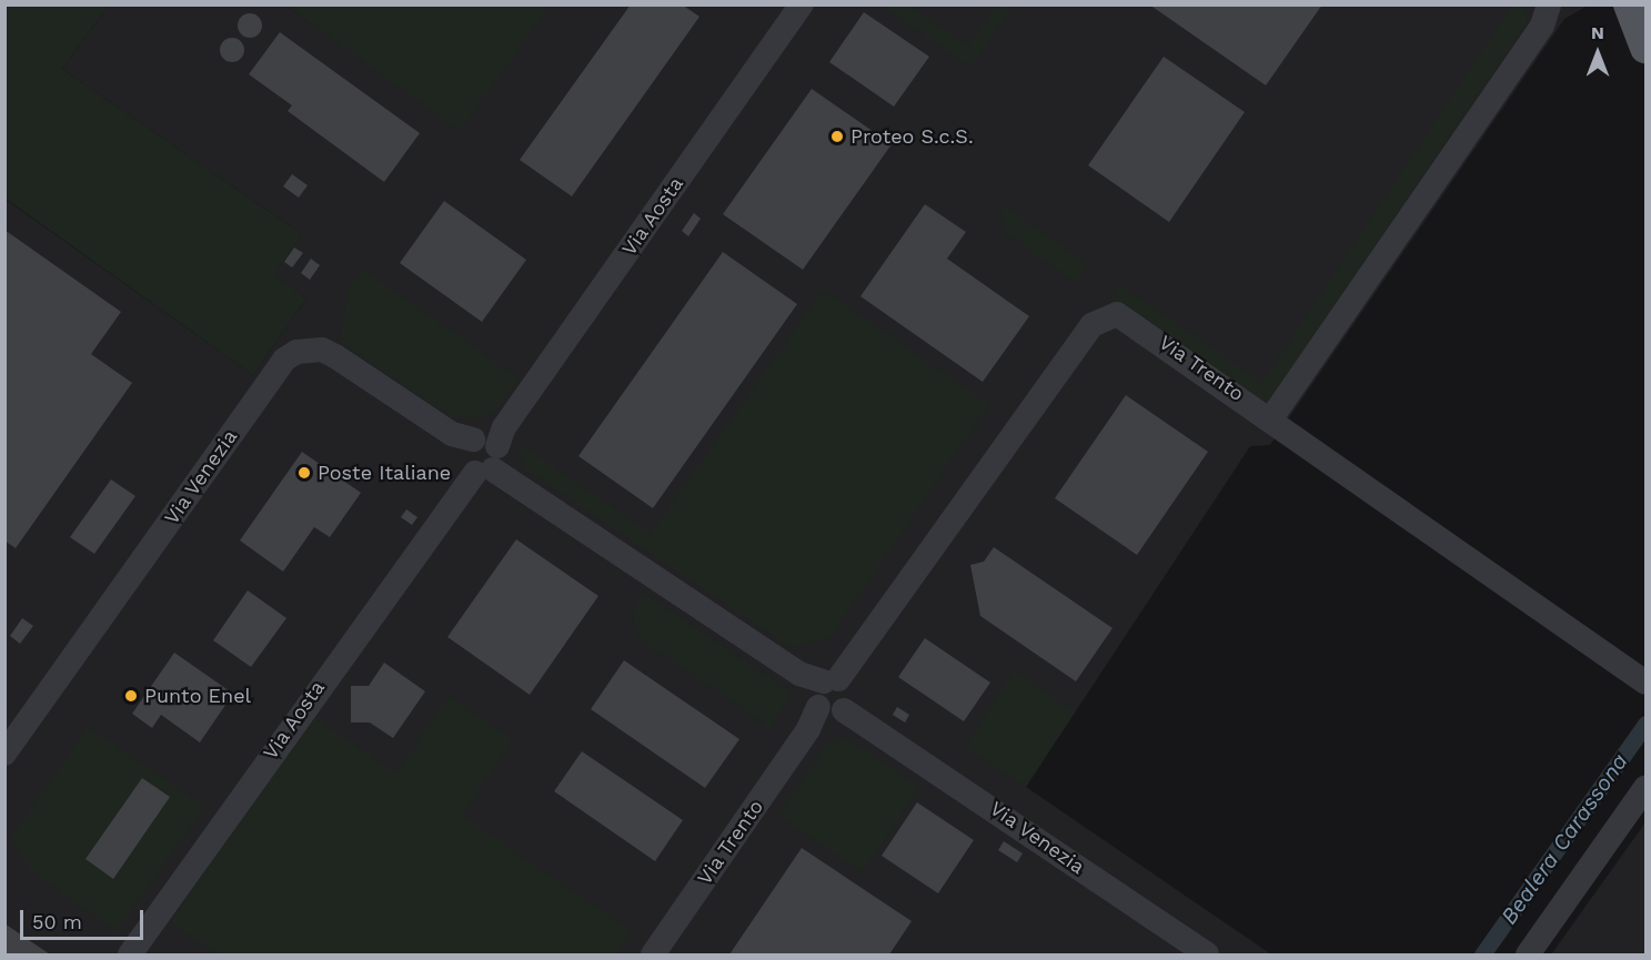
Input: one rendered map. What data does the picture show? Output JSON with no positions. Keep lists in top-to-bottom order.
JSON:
{
  "streets": {
    "street": ["Via Aosta", "Via Trento", "Via Venezia"]
  },
  "crossings": [
    ["Via Aosta", "Via Venezia"],
    ["Via Trento", "Via Venezia"]
  ],
  "water": ["Bealera Carassona"],
  "places": ["Proteo S.c.S.", "Poste Italiane", "Punto Enel"],
  "scale_bar": "50 m",
  "north": "top"
}
